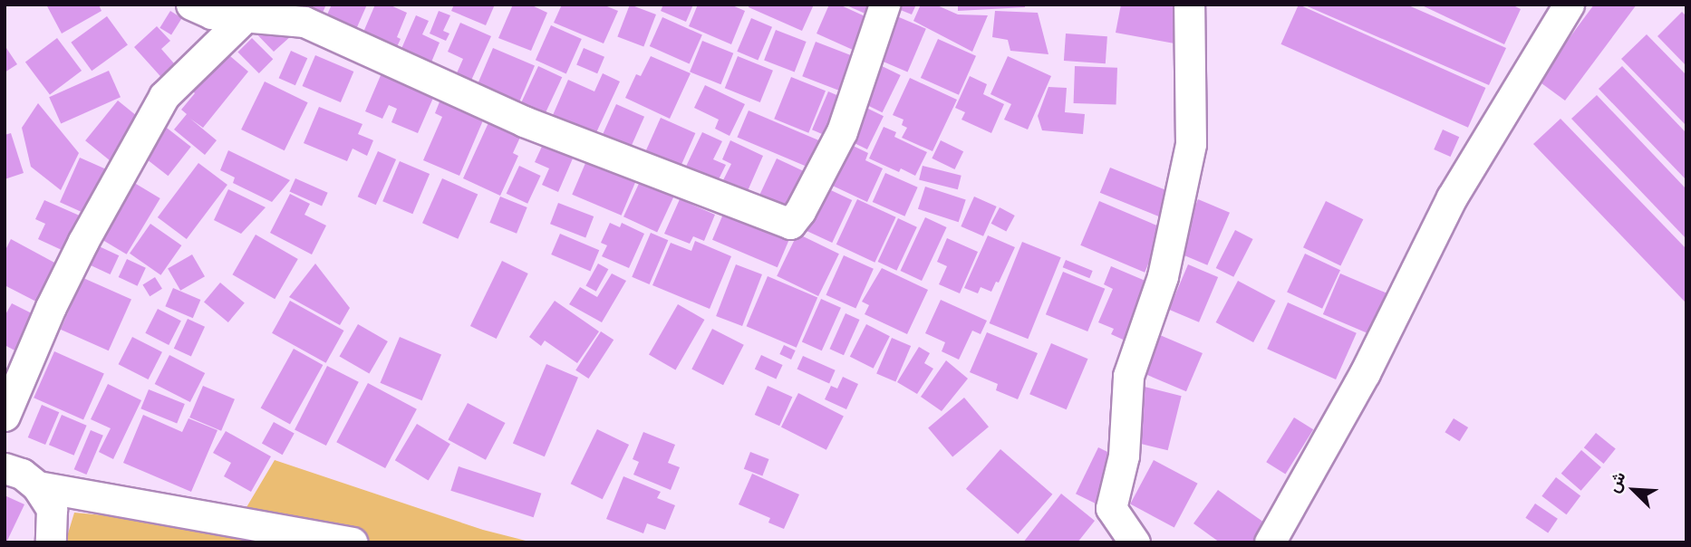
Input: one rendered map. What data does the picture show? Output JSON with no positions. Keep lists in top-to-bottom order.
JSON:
{
  "north": "top left"
}
